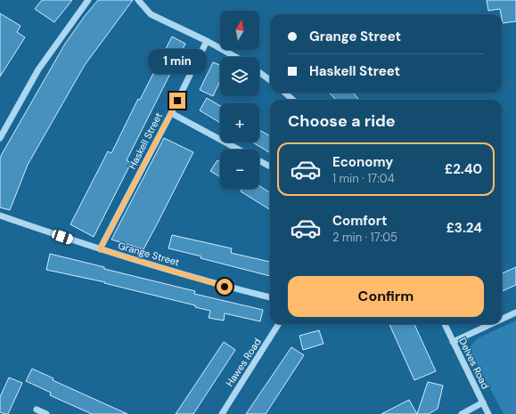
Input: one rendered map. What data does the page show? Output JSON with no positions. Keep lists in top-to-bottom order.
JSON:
{
  "streets": {
    "street": [
      "Haskell Street",
      "Grange Street",
      "Hawes Road",
      "Delves Road"
    ]
  },
  "crossings": [
    ["Haskell Street", "Grange Street"]
  ],
  "north": "top",
  "page": {
    "map_buttons": ["+", "−"],
    "banner": ["Grange Street", "Haskell Street"],
    "bubble": "1 min",
    "heading": "Choose a ride",
    "list": [
      {
        "name": "Economy",
        "note": "1 min · 17:04",
        "value": "£2.40"
      },
      {
        "name": "Comfort",
        "note": "2 min · 17:05",
        "value": "£3.24"
      }
    ],
    "buttons": "Confirm"
  }
}
